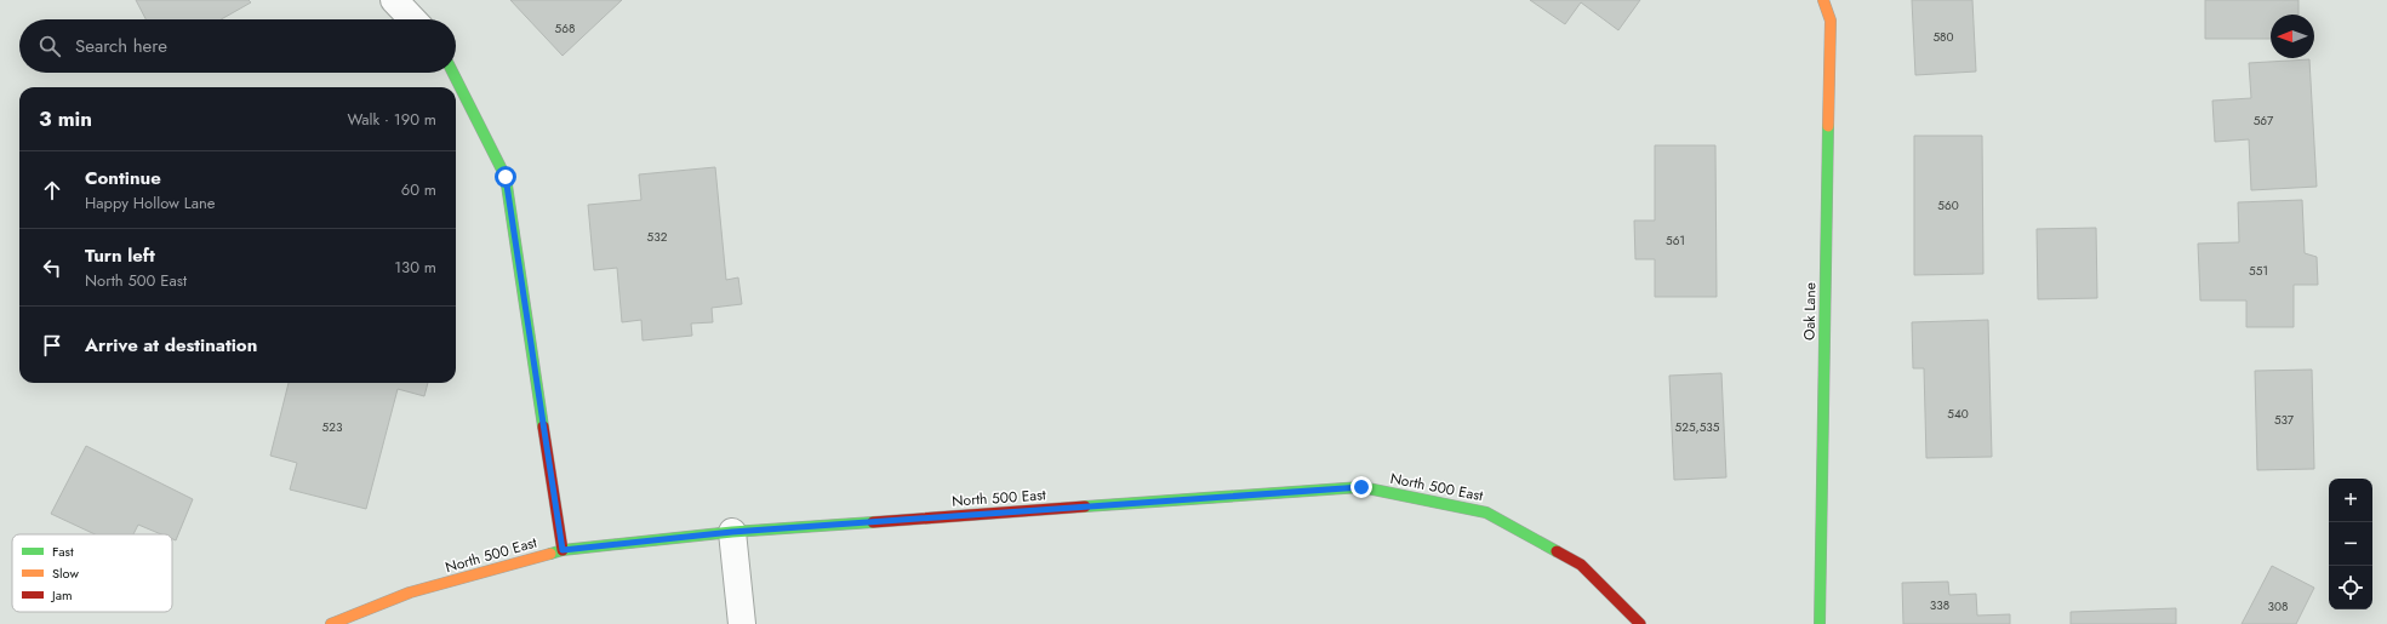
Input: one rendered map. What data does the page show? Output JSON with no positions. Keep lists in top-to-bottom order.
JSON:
{
  "streets": {
    "street": ["Oak Lane", "North 500 East"]
  },
  "house_numbers": [
    "568",
    "580",
    "567",
    "560",
    "532",
    "561",
    "551",
    "540",
    "537",
    "523",
    "525,535",
    "338",
    "308"
  ],
  "legend": ["Fast", "Slow", "Jam"],
  "north": "left",
  "page": {
    "search": "Search here",
    "heading": ["3 min", "Walk · 190 m"],
    "list": [
      ["Continue", "Happy Hollow Lane", "60 m"],
      ["Turn left", "North 500 East", "130 m"],
      "Arrive at destination"
    ],
    "map_buttons": ["+", "−"]
  }
}
